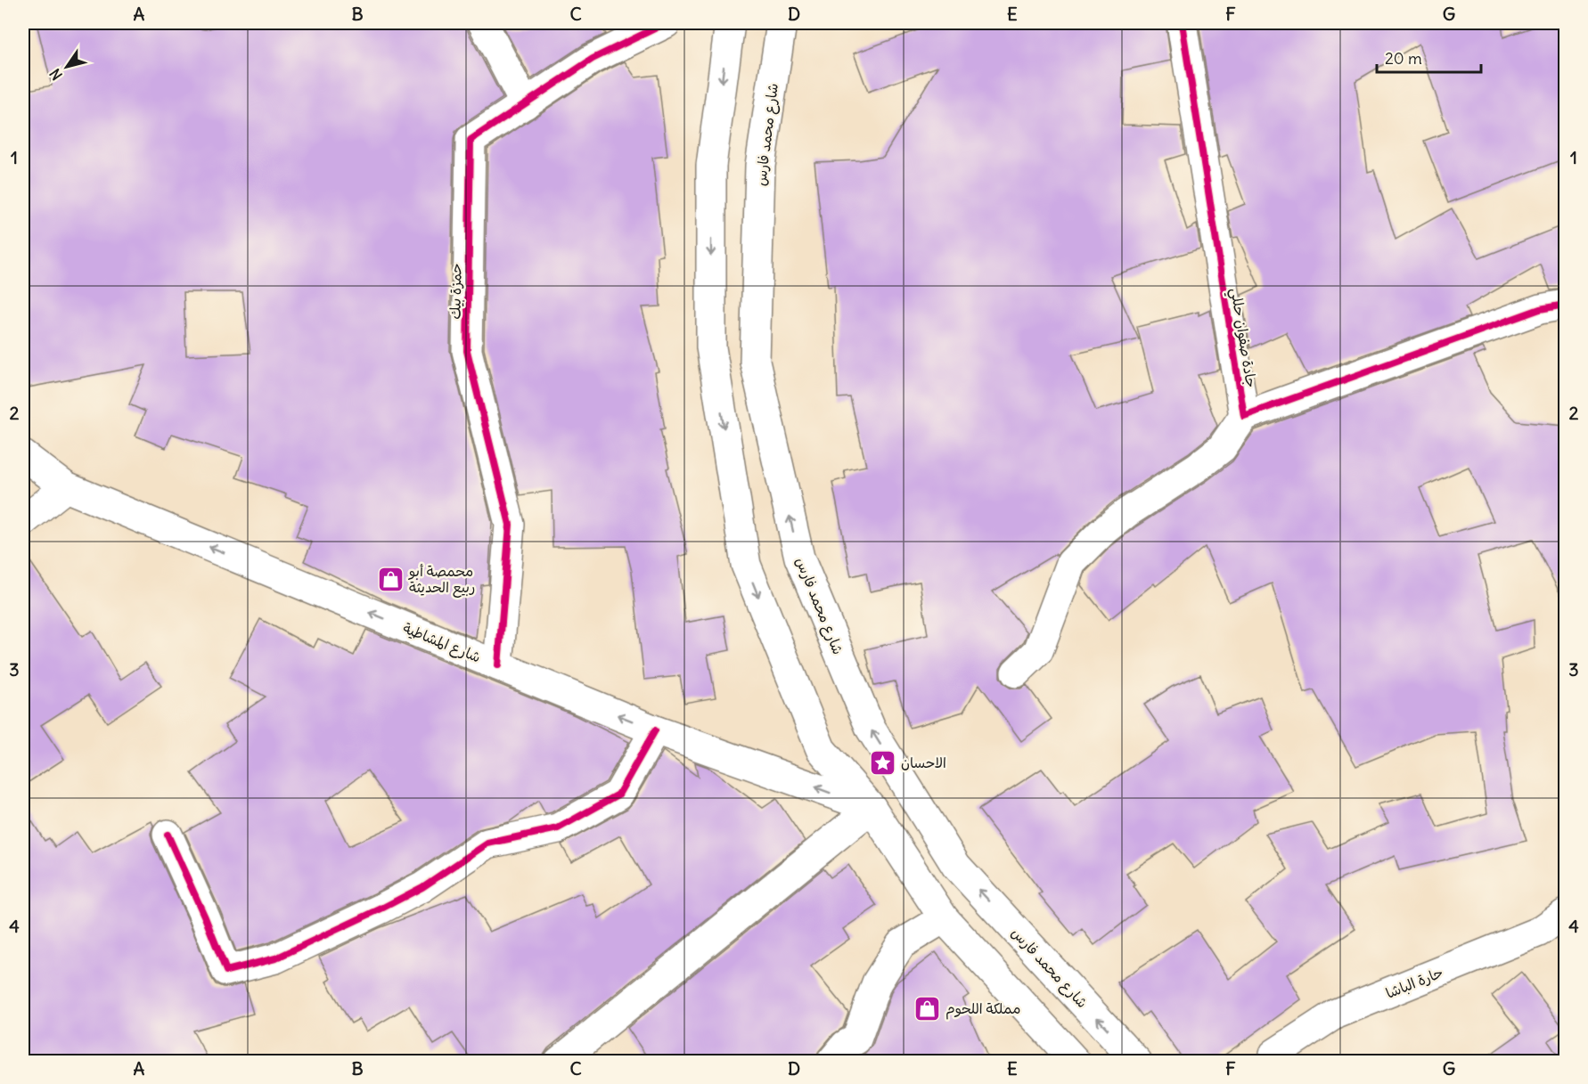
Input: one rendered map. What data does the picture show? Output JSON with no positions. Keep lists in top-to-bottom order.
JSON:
{
  "streets": {
    "street": [
      "شارع محمد فارس",
      "حمزة بيك",
      "جادة صفوان حللي",
      "شارع المشاطية",
      "حارة الباشا"
    ]
  },
  "crossings": [
    ["حمزة بيك", "شارع المشاطية"]
  ],
  "one_way": ["شارع المشاطية"],
  "places": {
    "shop": ["محمصة أبو ربيع الحديثة", "مملكة اللحوم"],
    "place": ["الاحسان"]
  },
  "scale_bar": "20 m",
  "north": "bottom left",
  "grid": {
    "columns": [
      "A",
      "B",
      "C",
      "D",
      "E",
      "F",
      "G"
    ],
    "rows": [
      "1",
      "2",
      "3",
      "4"
    ]
  }
}
